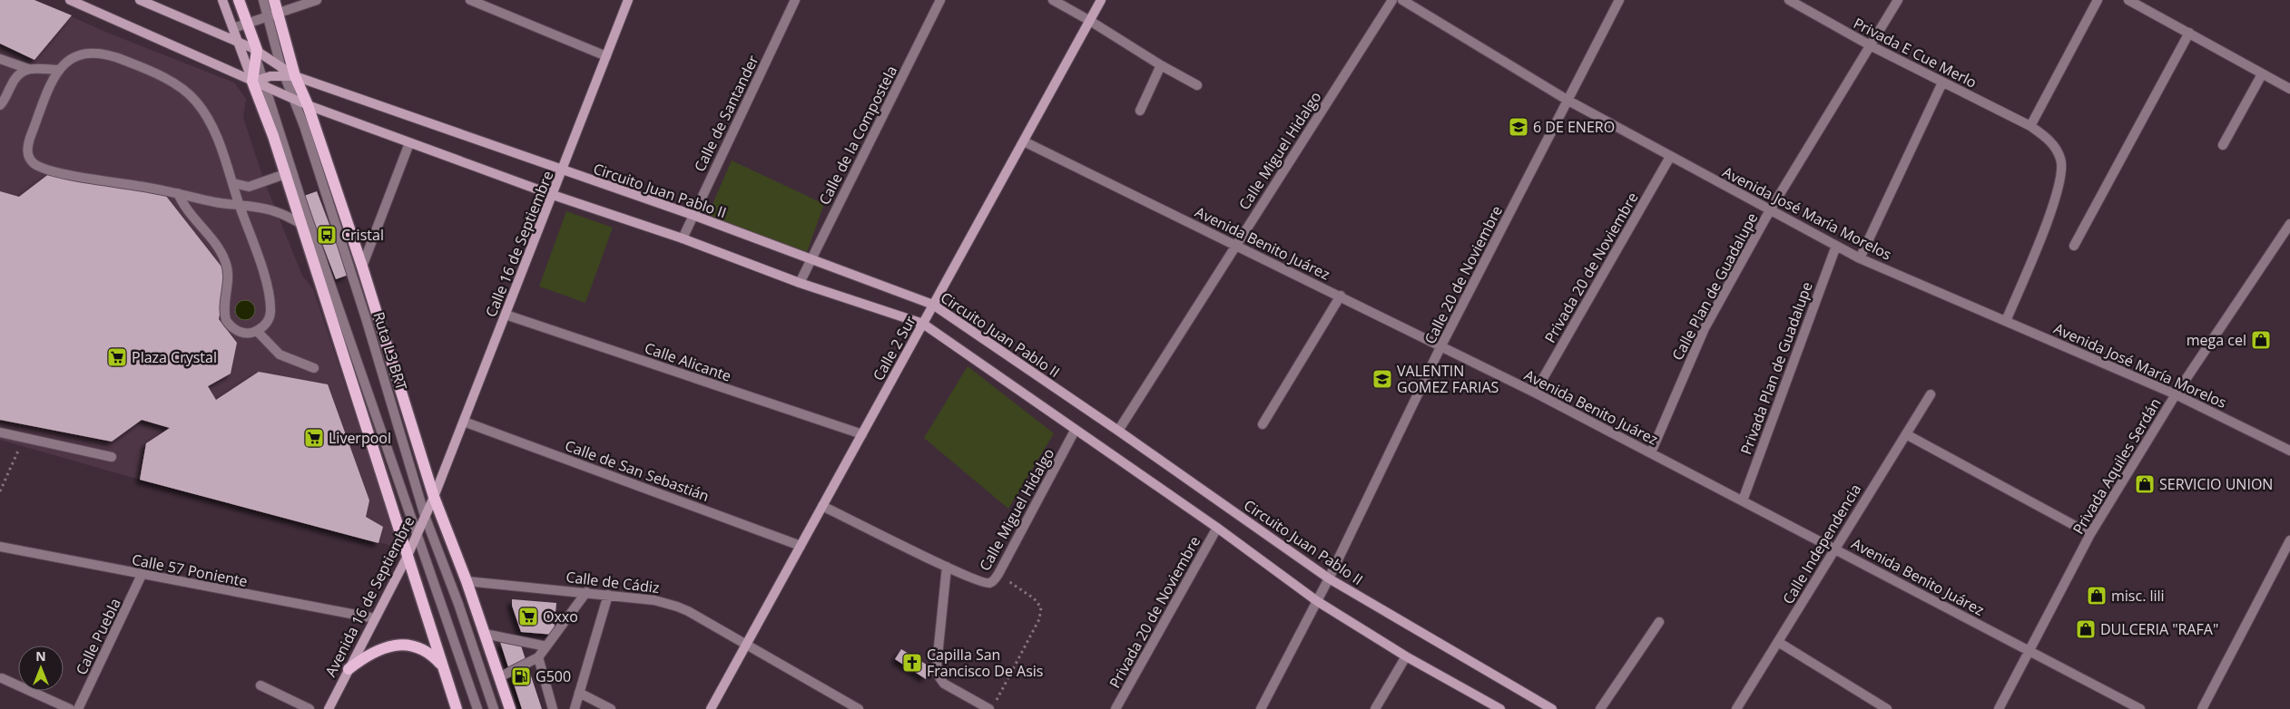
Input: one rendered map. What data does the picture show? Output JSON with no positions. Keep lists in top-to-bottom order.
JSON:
{
  "streets": {
    "main road": [
      "Circuito Juan Pablo II",
      "Calle 16 de Septiembre",
      "Calle 2 Sur",
      "Avenida 16 de Septiembre"
    ],
    "street": [
      "Privada E Cue Merlo",
      "Calle de Santander",
      "Calle de la Compostela",
      "Calle Miguel Hidalgo",
      "Avenida José María Morelos",
      "Avenida Benito Juárez",
      "Privada 20 de Noviembre",
      "Calle 20 de Noviembre",
      "Calle Plan de Guadalupe",
      "Ruta L3 BRT",
      "Calle Alicante",
      "Privada Plan de Guadalupe",
      "Privada Aquiles Serdán",
      "Calle de San Sebastián",
      "Calle Independencia",
      "Calle 57 Poniente",
      "Calle de Cádiz",
      "Calle Puebla"
    ]
  },
  "crossings": [
    ["Privada E Cue Merlo", "Avenida José María Morelos"],
    ["Privada E Cue Merlo", "Calle Plan de Guadalupe"],
    ["Calle de Santander", "Circuito Juan Pablo II"],
    ["Calle de la Compostela", "Circuito Juan Pablo II"],
    ["Calle Miguel Hidalgo", "Circuito Juan Pablo II"],
    ["Calle Miguel Hidalgo", "Avenida Benito Juárez"],
    ["Circuito Juan Pablo II", "Calle 16 de Septiembre"],
    ["Circuito Juan Pablo II", "Calle 20 de Noviembre"],
    ["Circuito Juan Pablo II", "Calle 2 Sur"],
    ["Circuito Juan Pablo II", "Ruta L3 BRT"],
    ["Avenida José María Morelos", "Privada 20 de Noviembre"],
    ["Avenida José María Morelos", "Calle 20 de Noviembre"],
    ["Avenida José María Morelos", "Calle Plan de Guadalupe"],
    ["Avenida José María Morelos", "Privada Plan de Guadalupe"],
    ["Avenida José María Morelos", "Privada Aquiles Serdán"],
    ["Avenida Benito Juárez", "Privada 20 de Noviembre"],
    ["Avenida Benito Juárez", "Calle 20 de Noviembre"],
    ["Avenida Benito Juárez", "Calle Plan de Guadalupe"],
    ["Avenida Benito Juárez", "Calle 2 Sur"],
    ["Avenida Benito Juárez", "Privada Plan de Guadalupe"],
    ["Avenida Benito Juárez", "Privada Aquiles Serdán"],
    ["Avenida Benito Juárez", "Calle Independencia"],
    ["Calle 16 de Septiembre", "Calle Alicante"],
    ["Calle 16 de Septiembre", "Calle de San Sebastián"],
    ["Calle 16 de Septiembre", "Avenida 16 de Septiembre"],
    ["Calle 2 Sur", "Calle Alicante"],
    ["Calle 2 Sur", "Calle de San Sebastián"],
    ["Calle 2 Sur", "Calle de Cádiz"],
    ["Ruta L3 BRT", "Avenida 16 de Septiembre"],
    ["Calle 57 Poniente", "Avenida 16 de Septiembre"],
    ["Calle 57 Poniente", "Calle Puebla"]
  ],
  "places": {
    "school or university": ["6 DE ENERO", "VALENTIN GOMEZ FARIAS"],
    "bus stop": ["Cristal"],
    "shop": [
      "mega cel",
      "SERVICIO UNION",
      "misc. lili",
      "DULCERIA \"RAFA\""
    ],
    "supermarket": ["Plaza Crystal", "Liverpool", "Oxxo"],
    "church": ["Capilla San Francisco De Asis"],
    "fuel station": ["G500"]
  },
  "north": "top"
}
